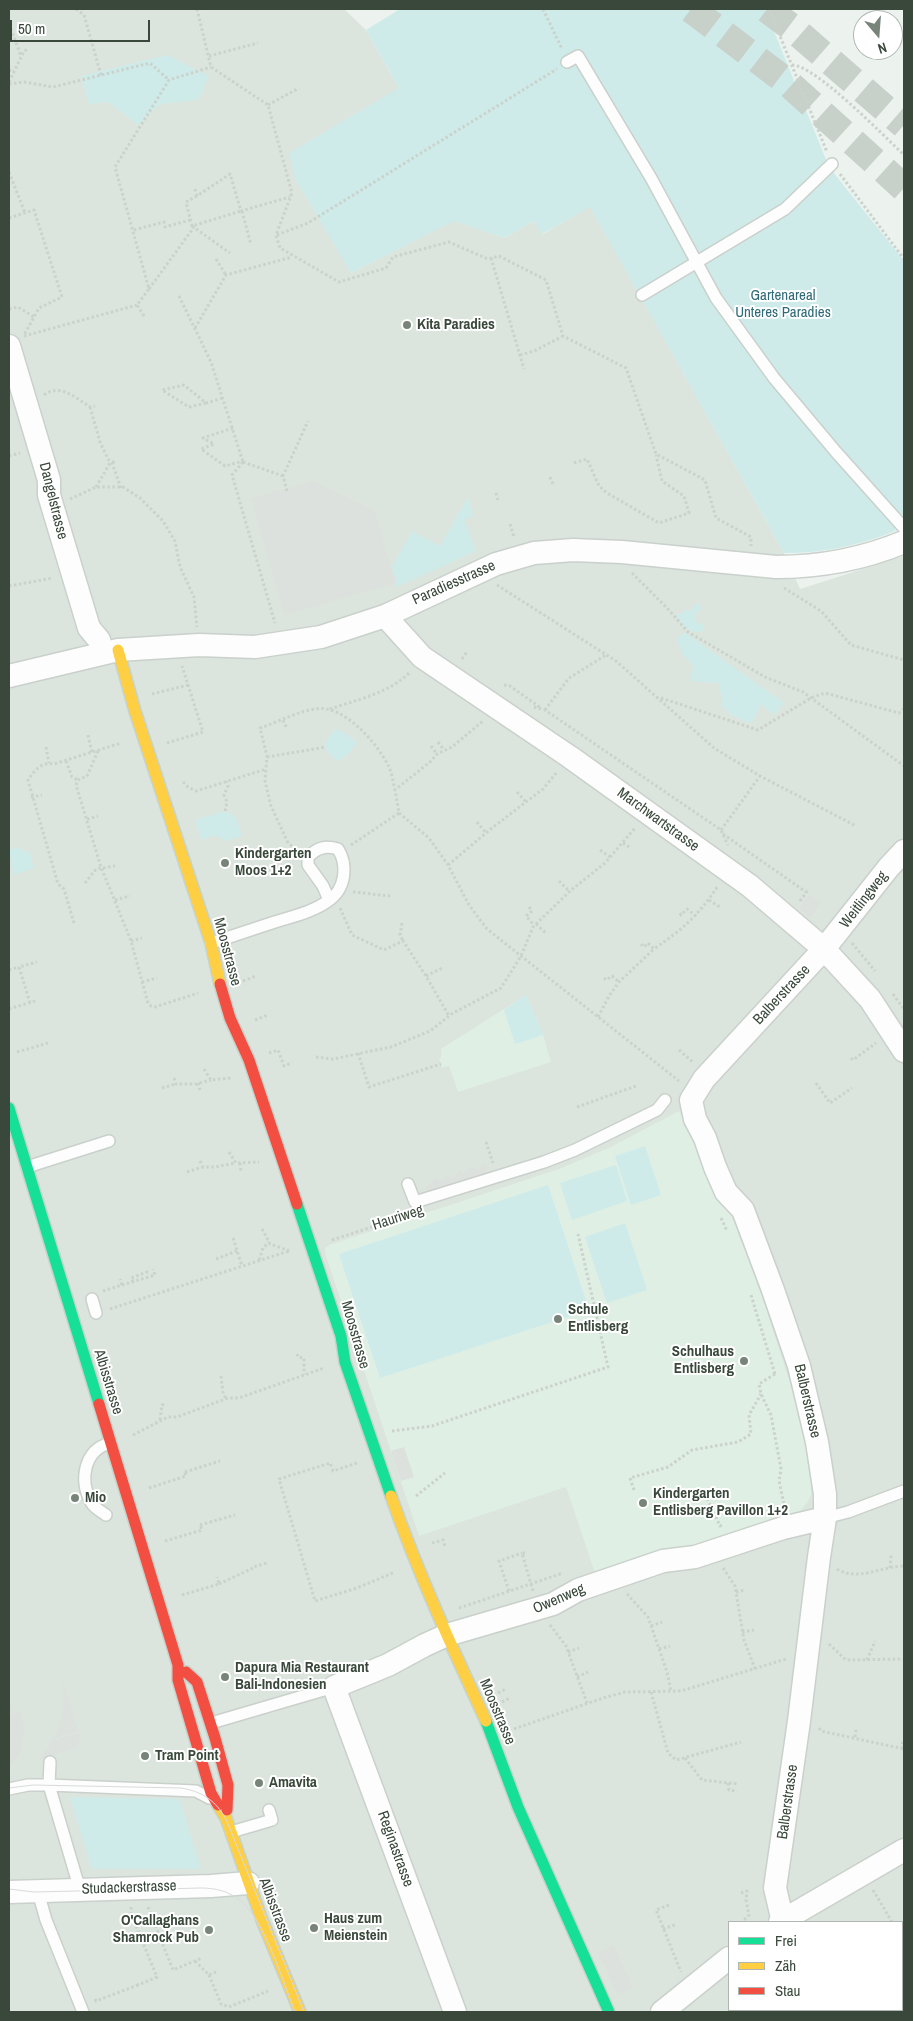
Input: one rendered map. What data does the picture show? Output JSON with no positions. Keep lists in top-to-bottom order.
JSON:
{
  "streets": {
    "street": [
      "Dangelstrasse",
      "Paradiesstrasse",
      "Marchwartstrasse",
      "Weitlingweg",
      "Moosstrasse",
      "Balberstrasse",
      "Albisstrasse",
      "Owenweg",
      "Reginastrasse",
      "Studackerstrasse"
    ],
    "path": ["Hauriweg"]
  },
  "crossings": [
    ["Dangelstrasse", "Paradiesstrasse"],
    ["Dangelstrasse", "Moosstrasse"],
    ["Paradiesstrasse", "Marchwartstrasse"],
    ["Paradiesstrasse", "Moosstrasse"],
    ["Marchwartstrasse", "Weitlingweg"],
    ["Marchwartstrasse", "Balberstrasse"],
    ["Weitlingweg", "Balberstrasse"],
    ["Moosstrasse", "Hauriweg"],
    ["Moosstrasse", "Owenweg"],
    ["Balberstrasse", "Owenweg"],
    ["Albisstrasse", "Studackerstrasse"],
    ["Owenweg", "Reginastrasse"]
  ],
  "parks": ["Gartenareal Unteres Paradies"],
  "places": [
    "Kita Paradies",
    "Kindergarten Moos 1+2",
    "Schule Entlisberg",
    "Schulhaus Entlisberg",
    "Mio",
    "Kindergarten Entlisberg Pavillon 1+2",
    "Dapura Mia Restaurant Bali-Indonesien",
    "Tram Point",
    "Amavita",
    "Haus zum Meienstein",
    "O'Callaghans Shamrock Pub"
  ],
  "legend": ["Frei", "Zäh", "Stau"],
  "scale_bar": "50 m",
  "north": "bottom"
}
